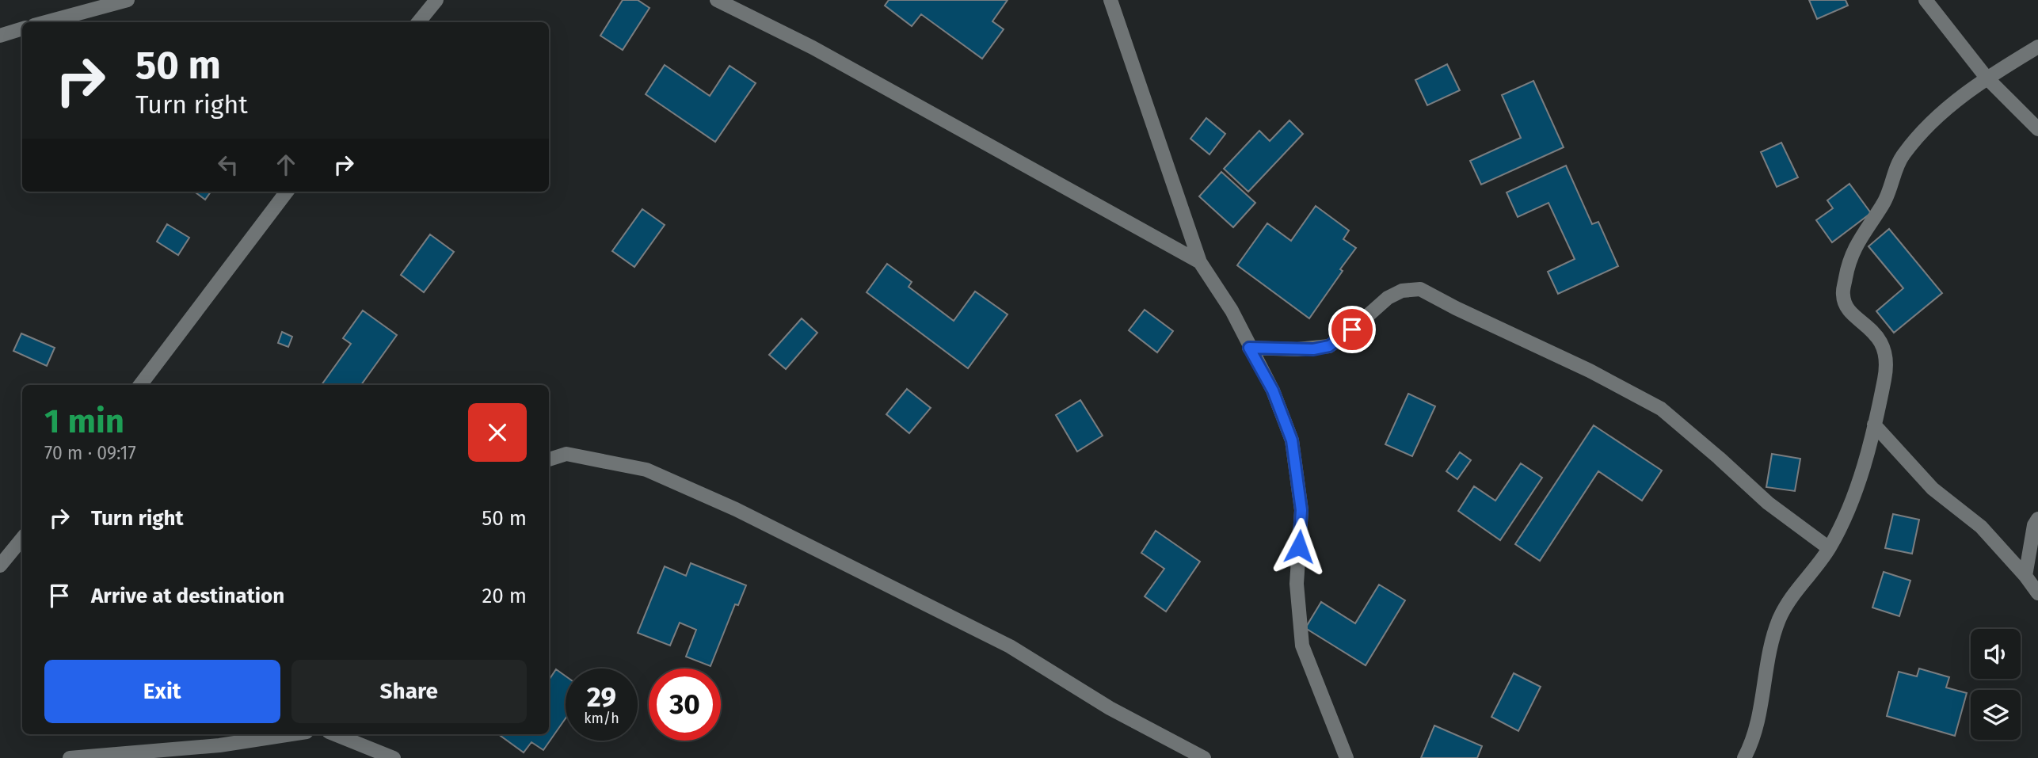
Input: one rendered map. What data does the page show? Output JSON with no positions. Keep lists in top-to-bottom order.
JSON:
{
  "page": {
    "turn": ["50 m", "Turn right"],
    "heading": ["1 min", "70 m · 09:17"],
    "list": [
      {
        "name": "Turn right",
        "value": "50 m"
      },
      {
        "name": "Arrive at destination",
        "value": "20 m"
      }
    ],
    "buttons": ["Exit", "Share"],
    "speed": "29 km/h",
    "limit": "30"
  }
}
